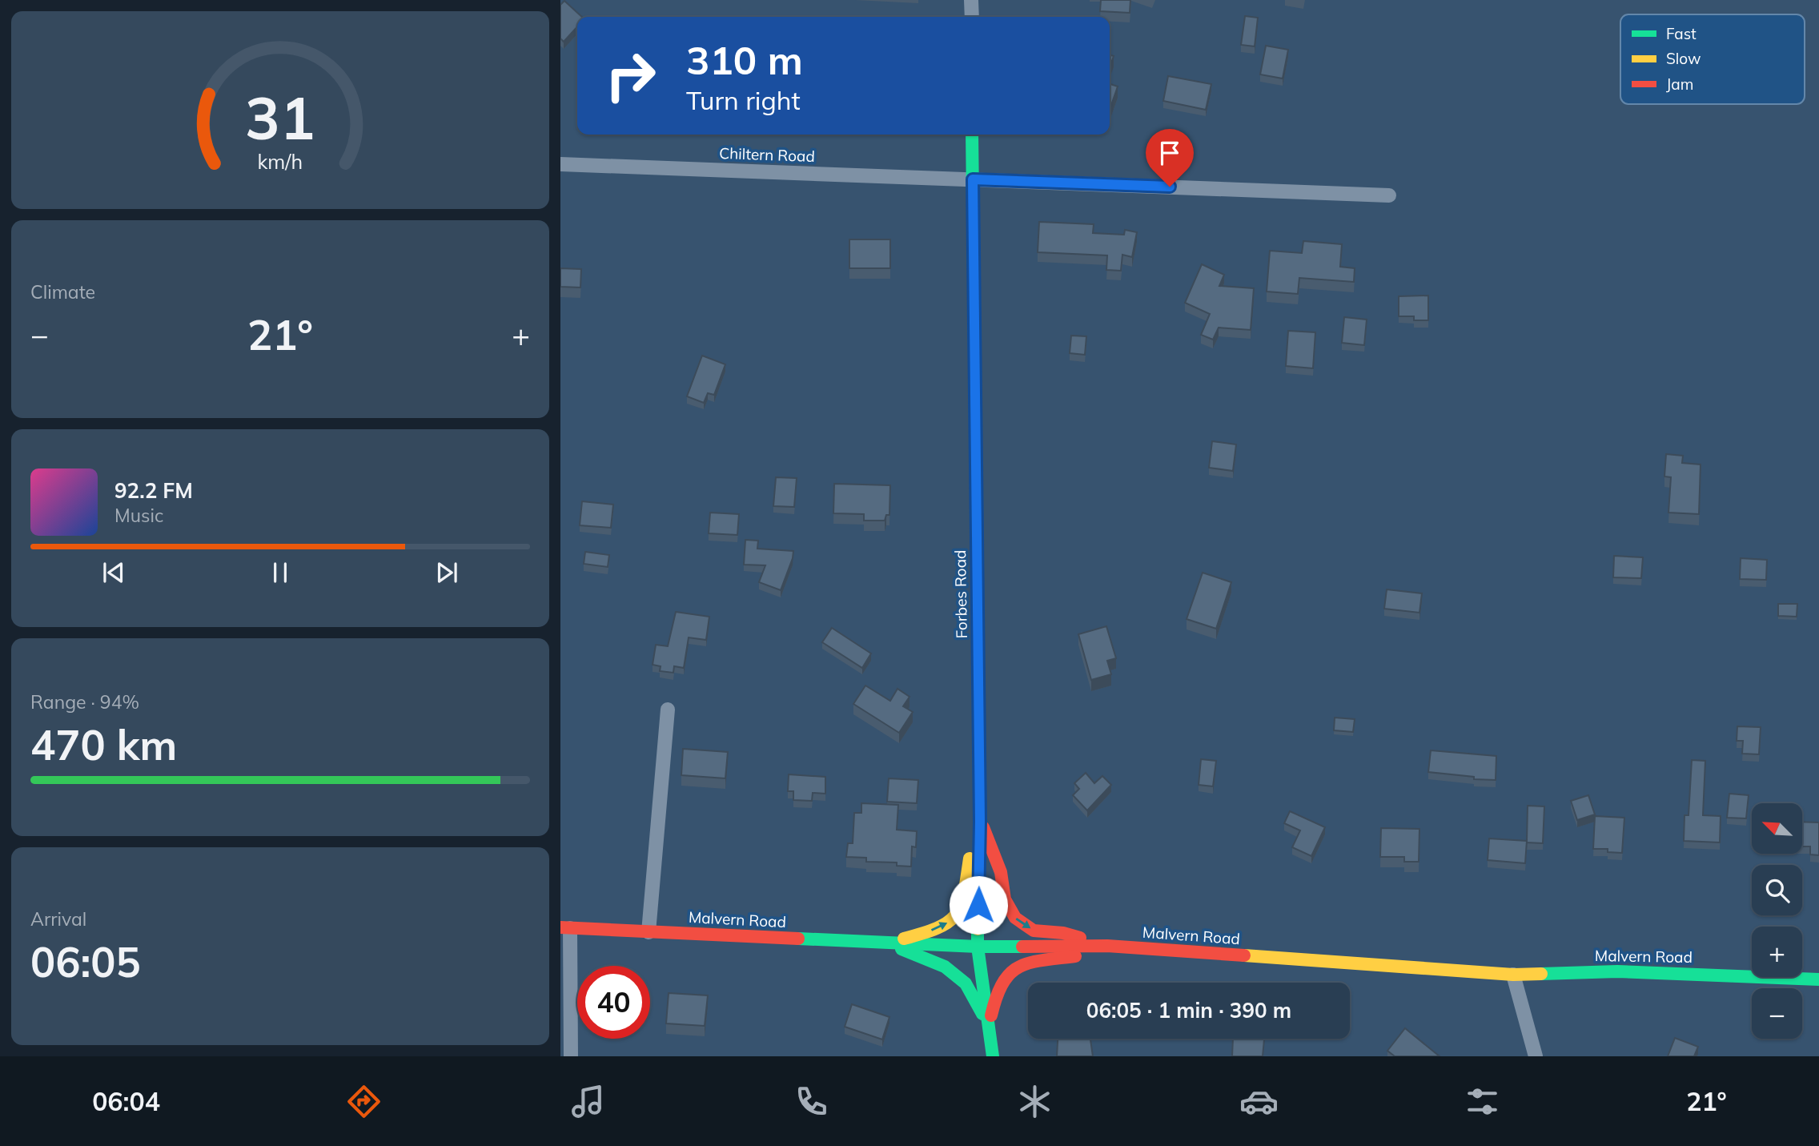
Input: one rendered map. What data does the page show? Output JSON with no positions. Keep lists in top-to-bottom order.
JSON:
{
  "streets": {
    "street": ["Chiltern Road", "Forbes Road", "Malvern Road"]
  },
  "crossings": [
    ["Chiltern Road", "Forbes Road"],
    ["Forbes Road", "Malvern Road"]
  ],
  "legend": ["Fast", "Slow", "Jam"],
  "north": "top left",
  "page": {
    "turn": ["310 m", "Turn right"],
    "tile": [
      "Climate",
      ["Range · 94%", "470 km"],
      ["Arrival", "06:05"]
    ],
    "heat": ["−", "21°", "+"],
    "song": ["92.2 FM", "Music"],
    "map_buttons": ["+", "−"],
    "limit": "40",
    "trip": "06:05 · 1 min · 390 m",
    "tabs": ["06:04", "21°"],
    "gauge": ["31", "km/h"]
  }
}
